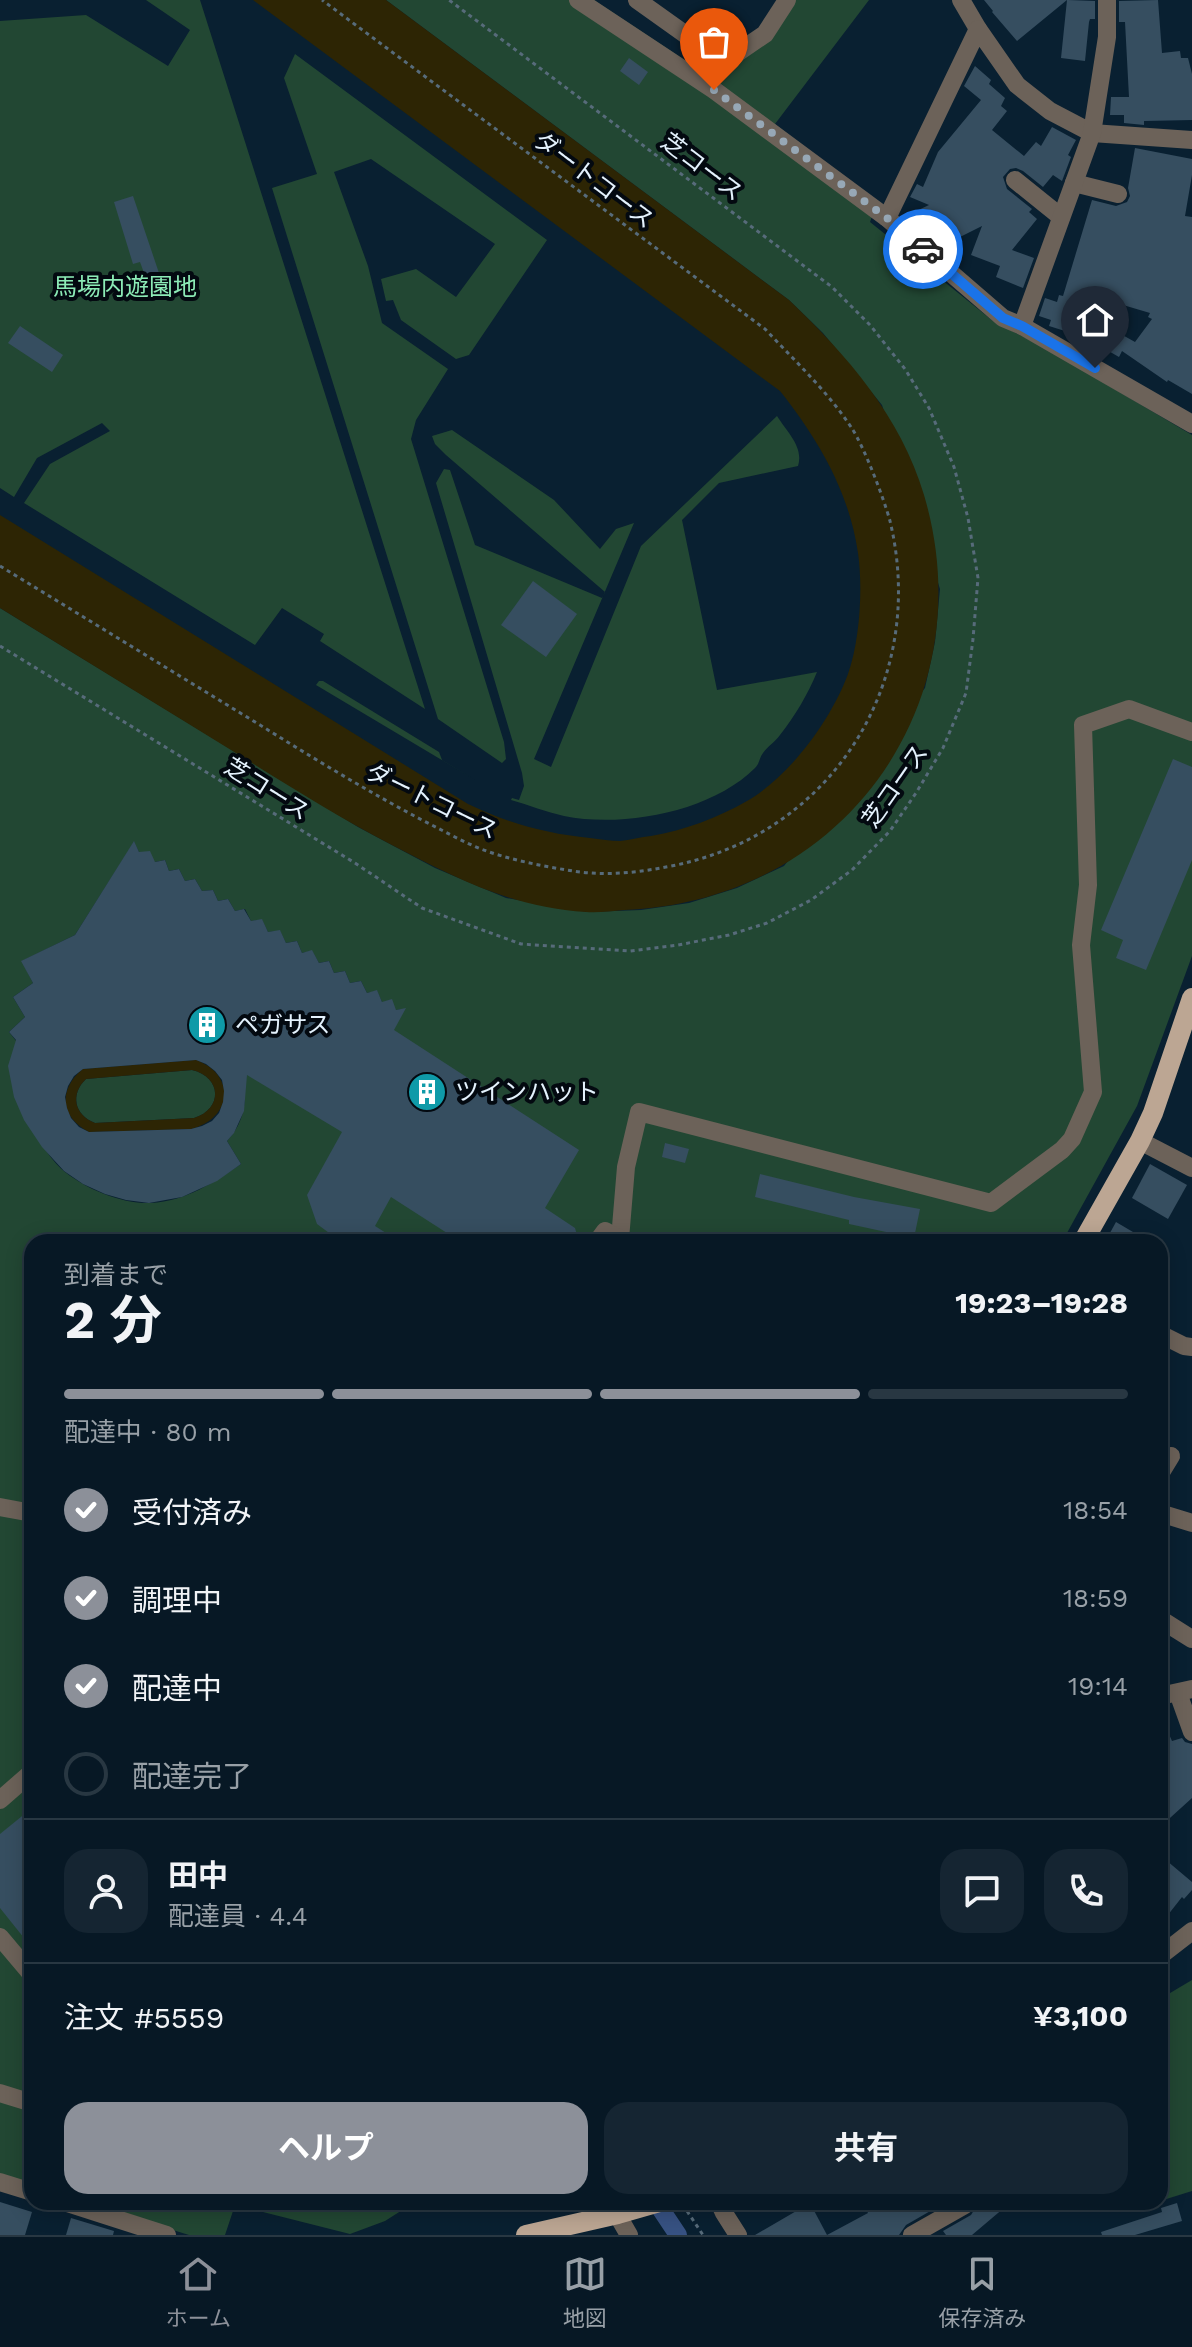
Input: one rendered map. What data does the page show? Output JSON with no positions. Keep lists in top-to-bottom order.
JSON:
{
  "streets": {
    "path": ["芝コース", "ダートコース"]
  },
  "parks": ["馬場内遊園地"],
  "places": {
    "building": ["ペガサス", "ツインハット"]
  },
  "page": {
    "heading": ["2 分", "到着まで", "19:23–19:28"],
    "panel": [
      "田中",
      "配達員 · 4.4",
      "注文 #5559",
      "¥3,100"
    ],
    "bar": "配達中 · 80 m",
    "list": [
      ["受付済み", "18:54"],
      ["調理中", "18:59"],
      ["配達中", "19:14"],
      "配達完了"
    ],
    "buttons": ["ヘルプ", "共有"],
    "tabs": ["ホーム", "地図", "保存済み"]
  }
}
